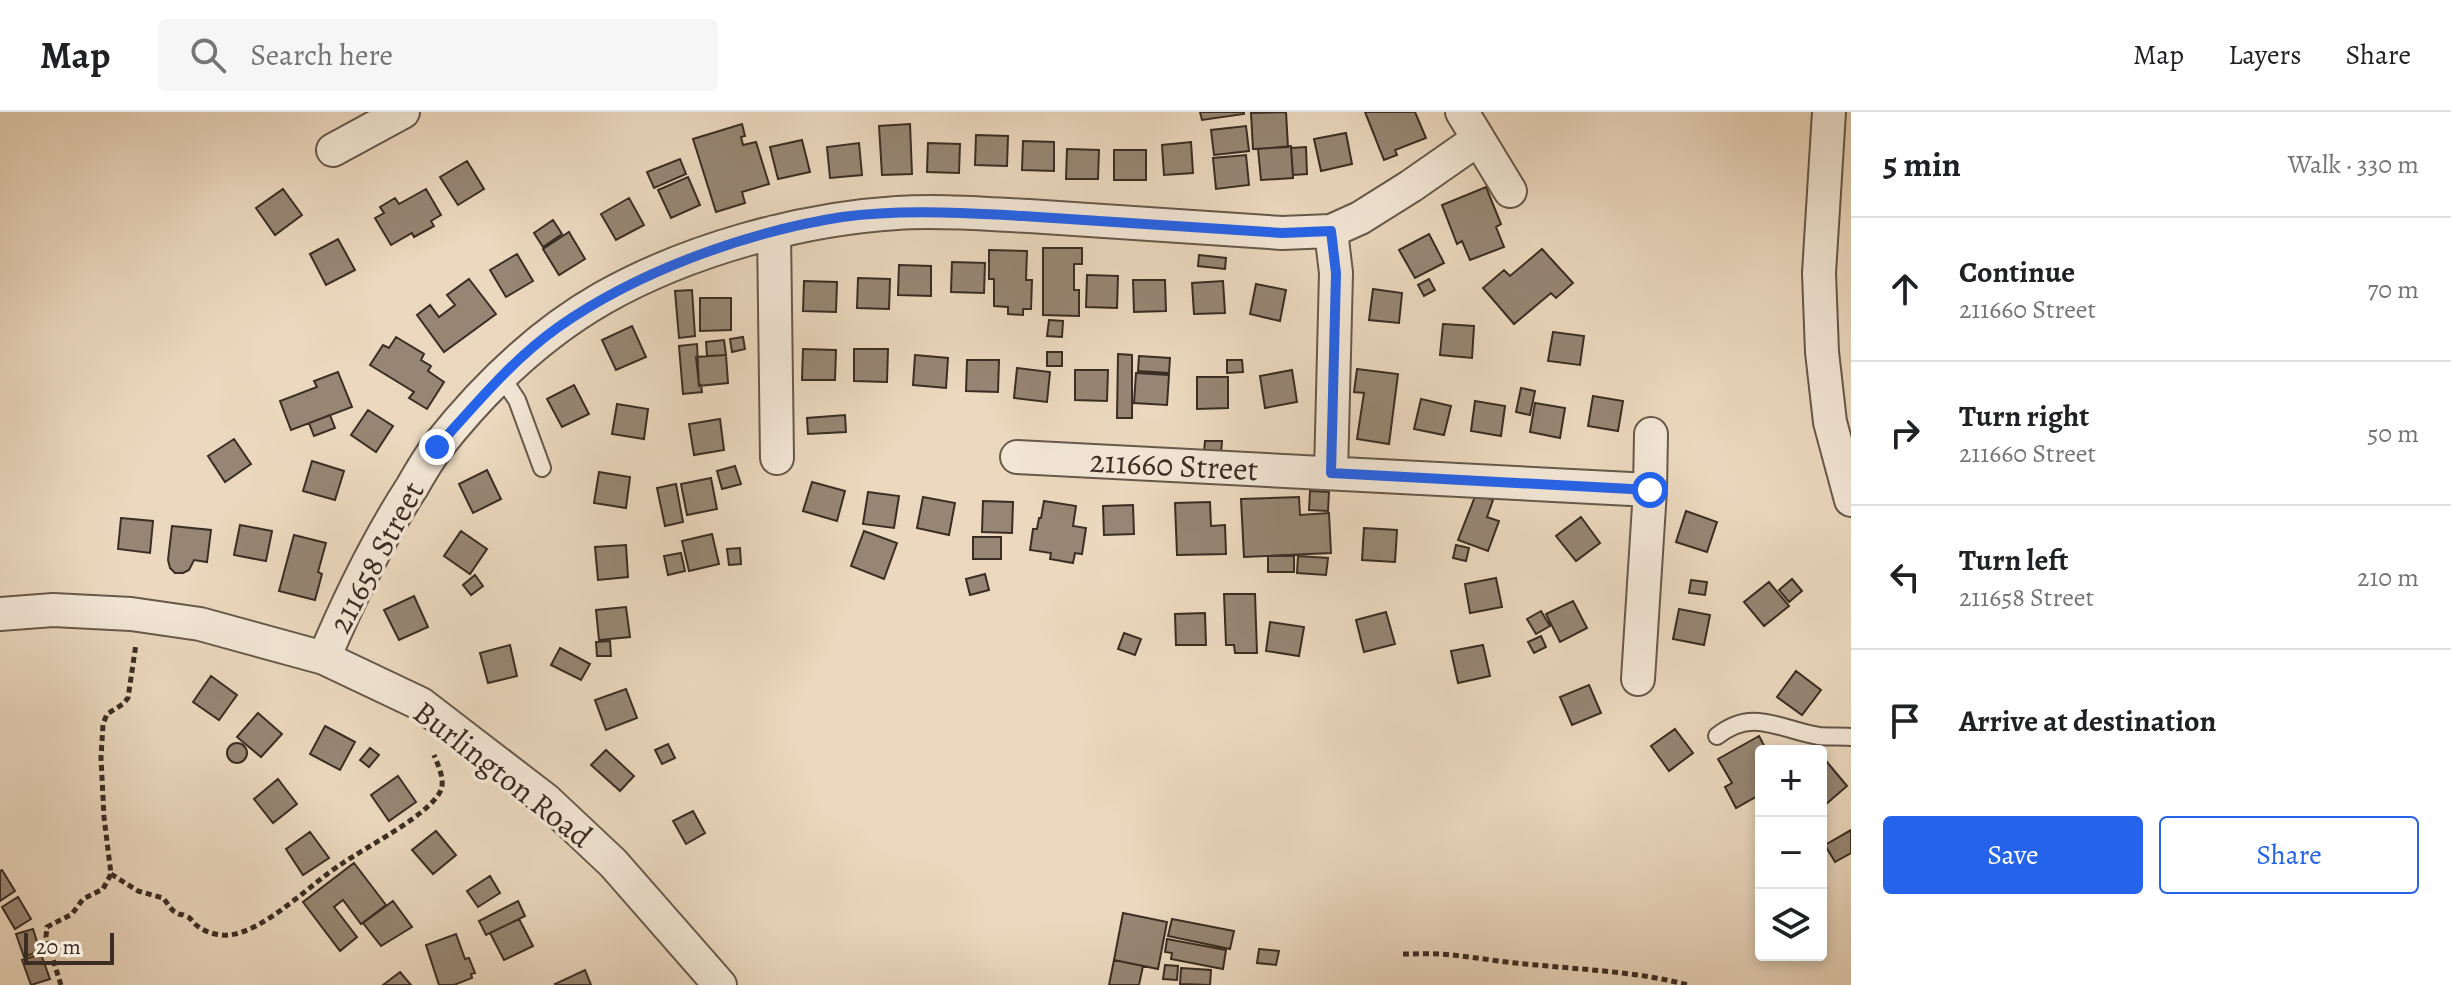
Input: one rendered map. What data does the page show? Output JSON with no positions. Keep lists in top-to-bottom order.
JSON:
{
  "streets": {
    "street": ["211660 Street", "211658 Street", "Burlington Road"]
  },
  "crossings": [
    ["211658 Street", "Burlington Road"]
  ],
  "scale_bar": "20 m",
  "page": {
    "header": "Map",
    "search": "Search here",
    "nav": ["Map", "Layers", "Share"],
    "heading": ["5 min", "Walk · 330 m"],
    "list": [
      ["Continue", "211660 Street", "70 m"],
      ["Turn right", "211660 Street", "50 m"],
      ["Turn left", "211658 Street", "210 m"],
      "Arrive at destination"
    ],
    "map_buttons": ["+", "−"],
    "buttons": ["Save", "Share"],
    "scale": "20 m"
  }
}
